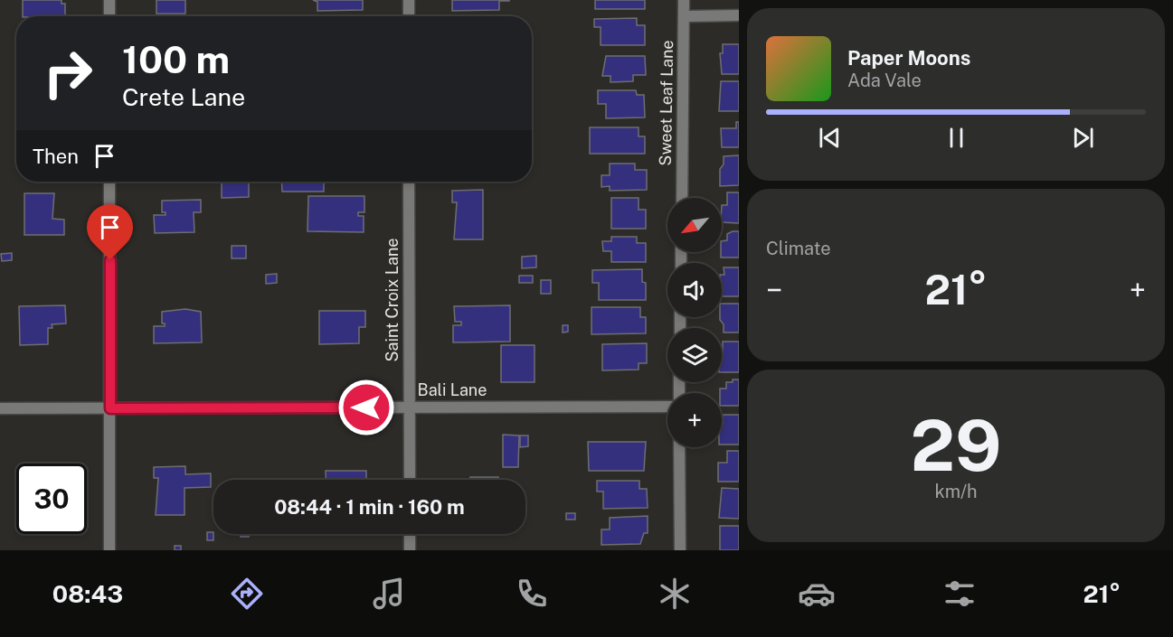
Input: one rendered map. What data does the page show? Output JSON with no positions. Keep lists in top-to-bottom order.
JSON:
{
  "streets": {
    "street": ["Sweet Leaf Lane", "Saint Croix Lane", "Bali Lane"]
  },
  "crossings": [
    ["Saint Croix Lane", "Bali Lane"]
  ],
  "north": "bottom left",
  "page": {
    "turn": ["100 m", "Crete Lane"],
    "song": ["Paper Moons", "Ada Vale"],
    "then": "Then",
    "tile": [
      "Climate",
      ["29", "km/h"]
    ],
    "map_buttons": "+",
    "heat": ["−", "21°", "+"],
    "limit": "30",
    "trip": "08:44 · 1 min · 160 m",
    "tabs": ["08:43", "21°"]
  }
}
